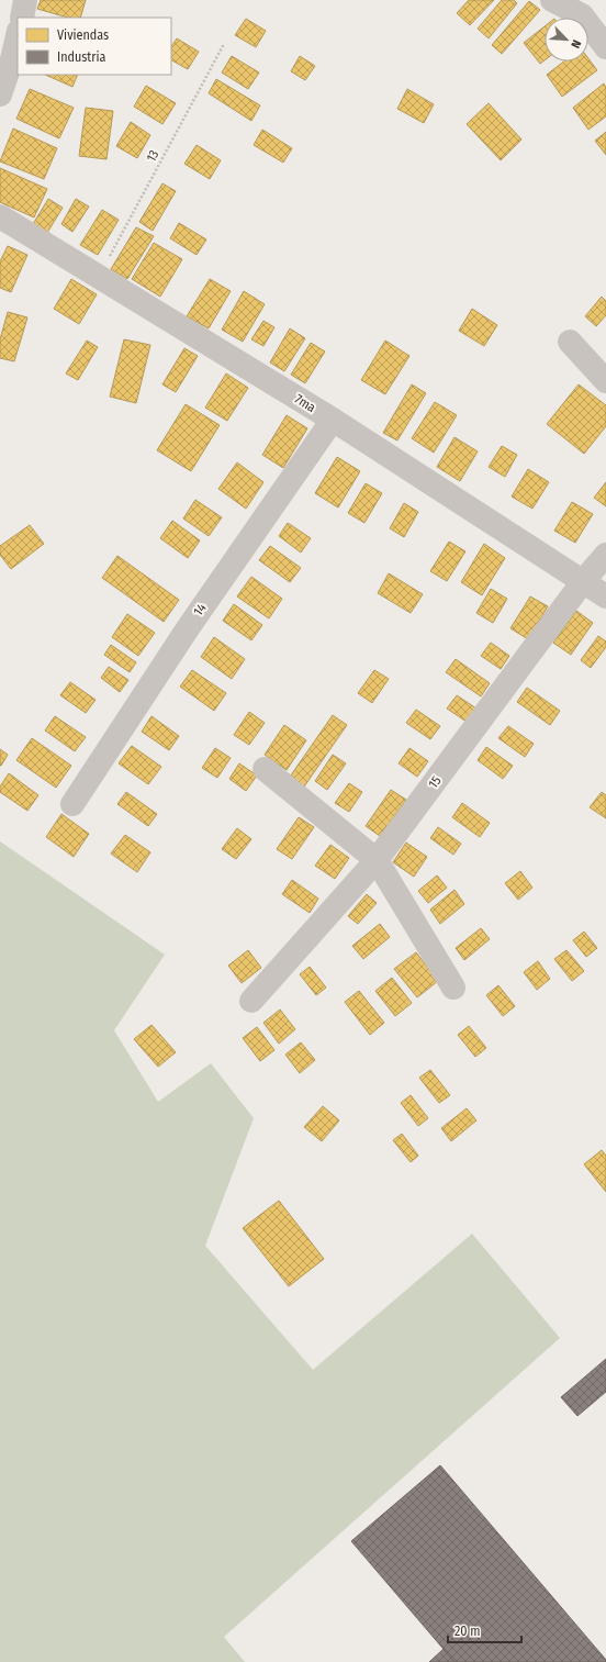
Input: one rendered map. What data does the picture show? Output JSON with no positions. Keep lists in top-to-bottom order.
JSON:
{
  "streets": {
    "street": ["7ma", "14", "15"],
    "path": ["13"]
  },
  "crossings": [
    ["13", "7ma"],
    ["7ma", "14"],
    ["7ma", "15"]
  ],
  "legend": ["Viviendas", "Industria"],
  "scale_bar": "20 m",
  "north": "bottom right"
}
